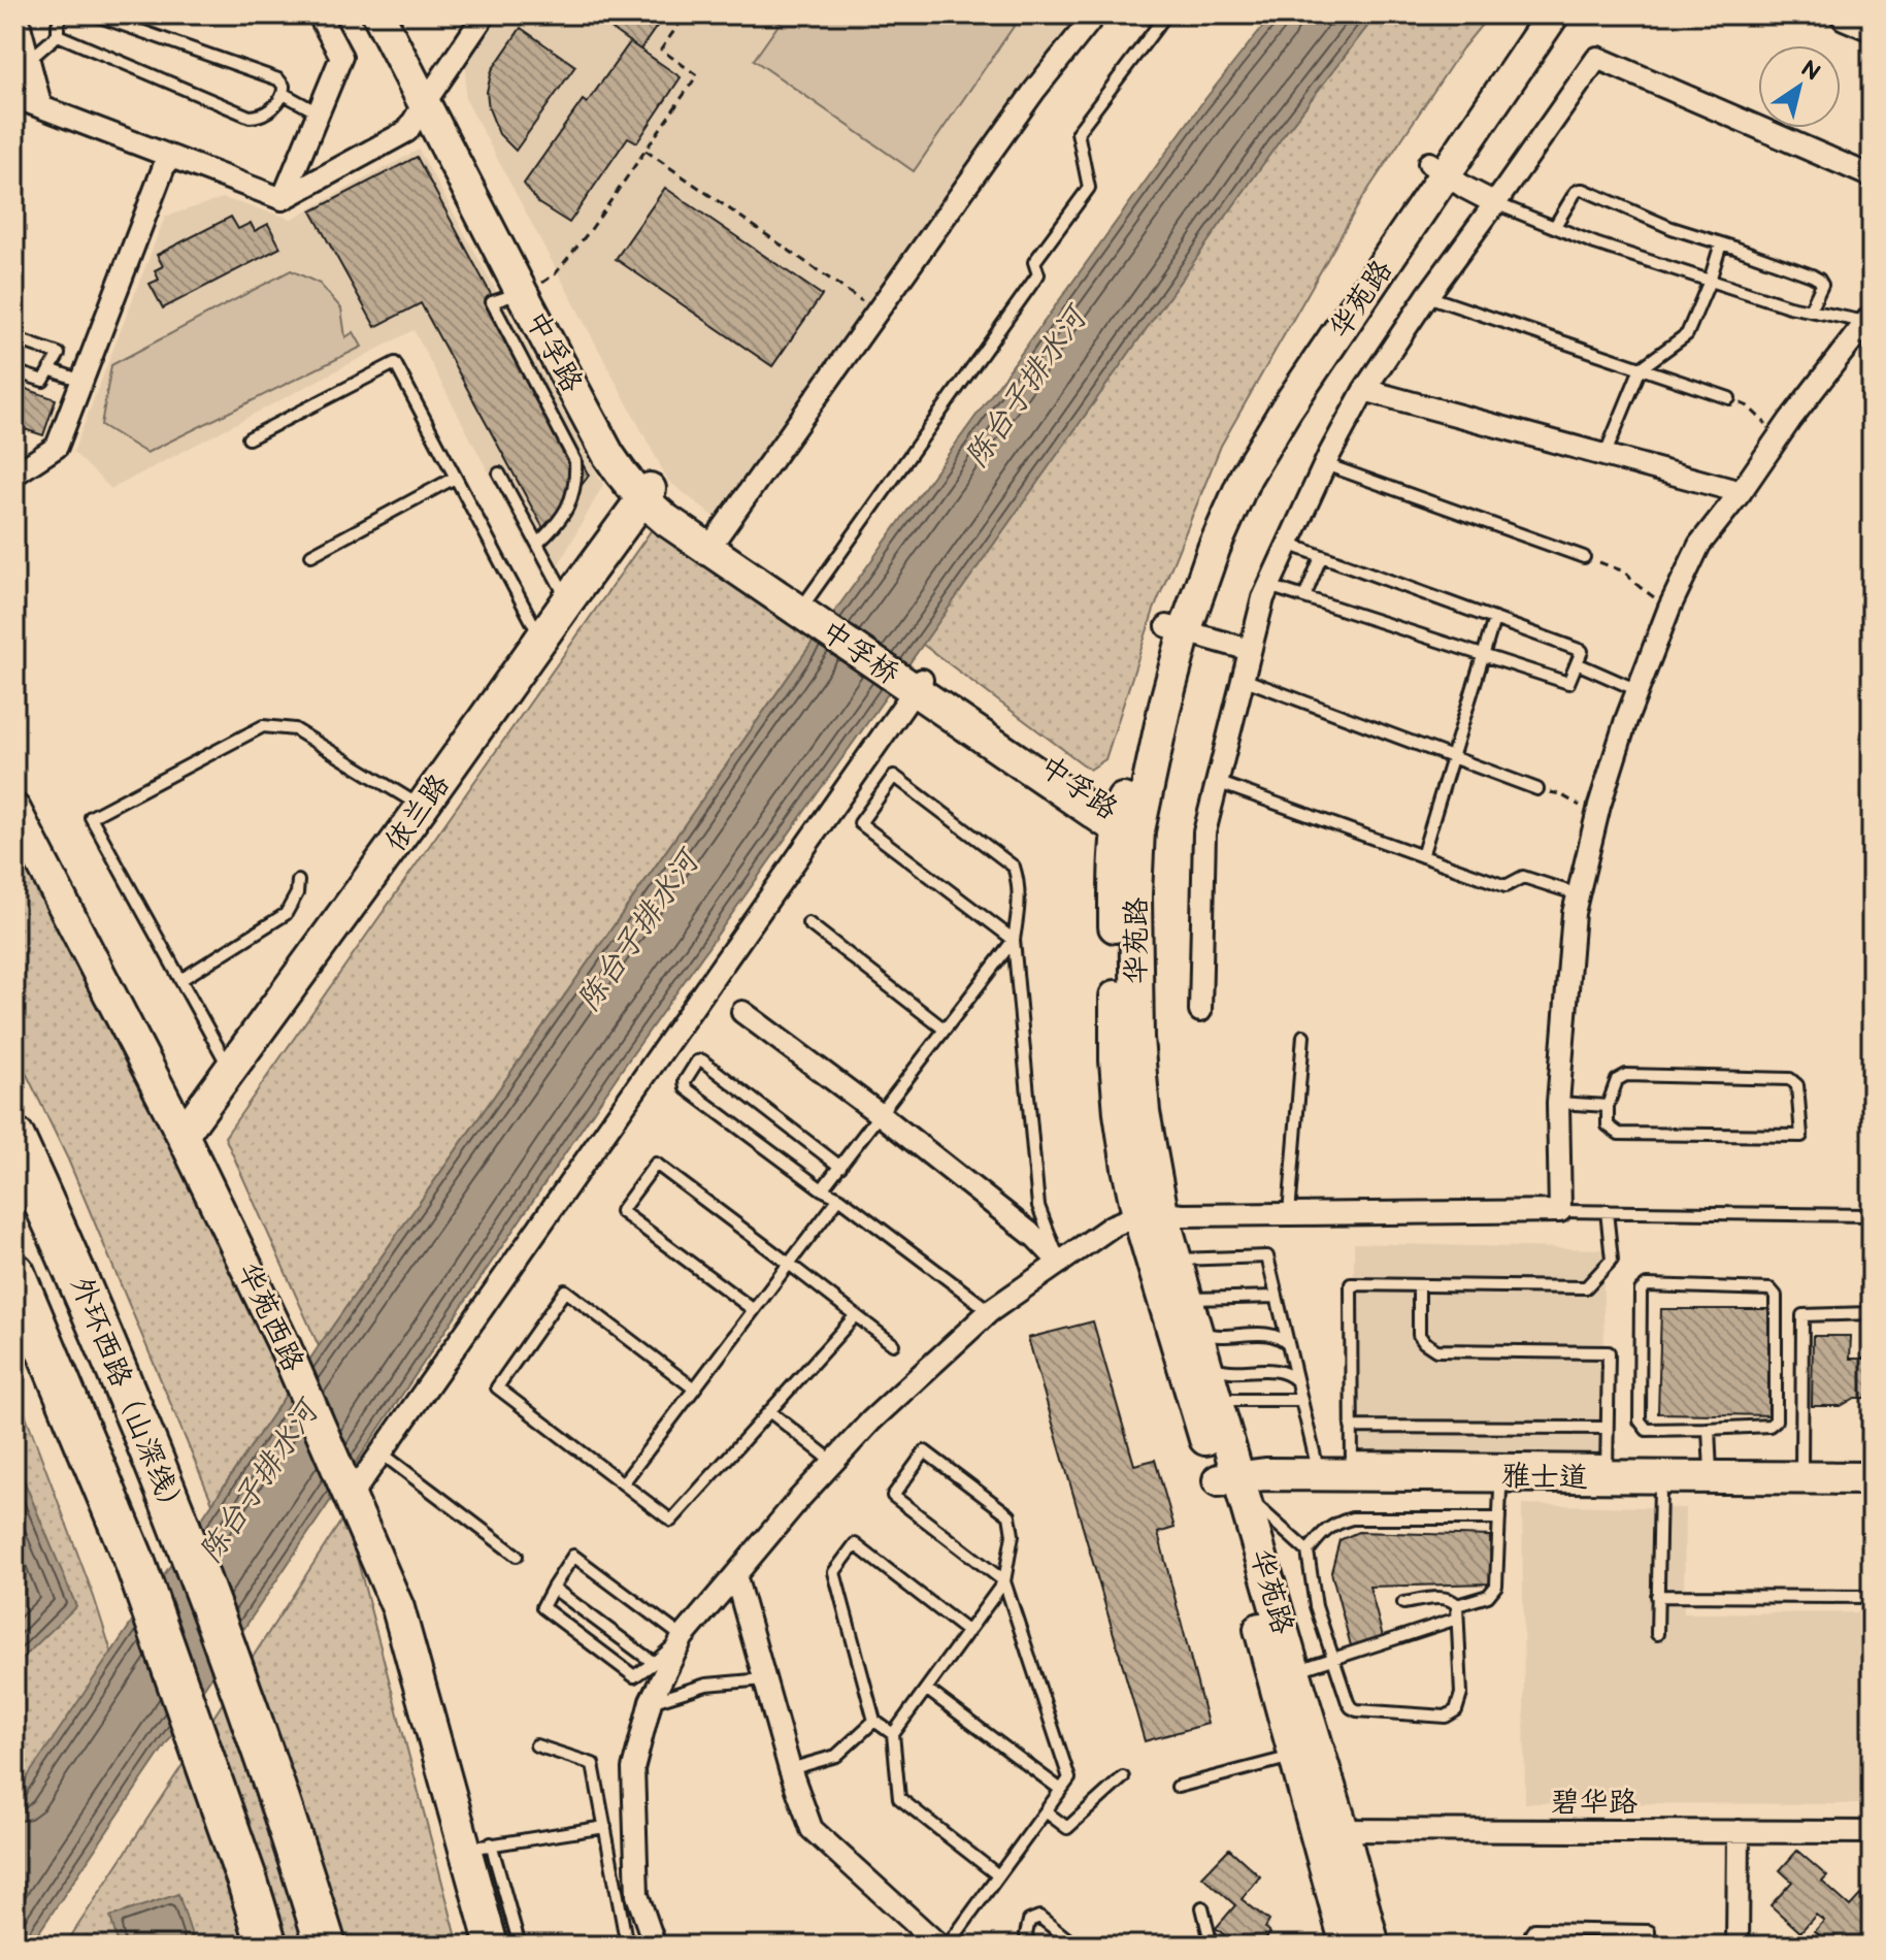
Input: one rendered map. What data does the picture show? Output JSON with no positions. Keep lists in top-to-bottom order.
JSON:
{
  "streets": {
    "highway": ["外环西路（山深线）"],
    "main road": [
      "华苑路",
      "中孚路",
      "中孚桥",
      "依兰路",
      "华苑西路",
      "雅士道"
    ],
    "street": ["碧华路"]
  },
  "crossings": [
    ["华苑路", "中孚路"],
    ["华苑路", "雅士道"],
    ["华苑路", "碧华路"],
    ["中孚路", "中孚桥"],
    ["中孚路", "依兰路"],
    ["依兰路", "华苑西路"]
  ],
  "water": ["陈台子排水河"],
  "north": "top right"
}
